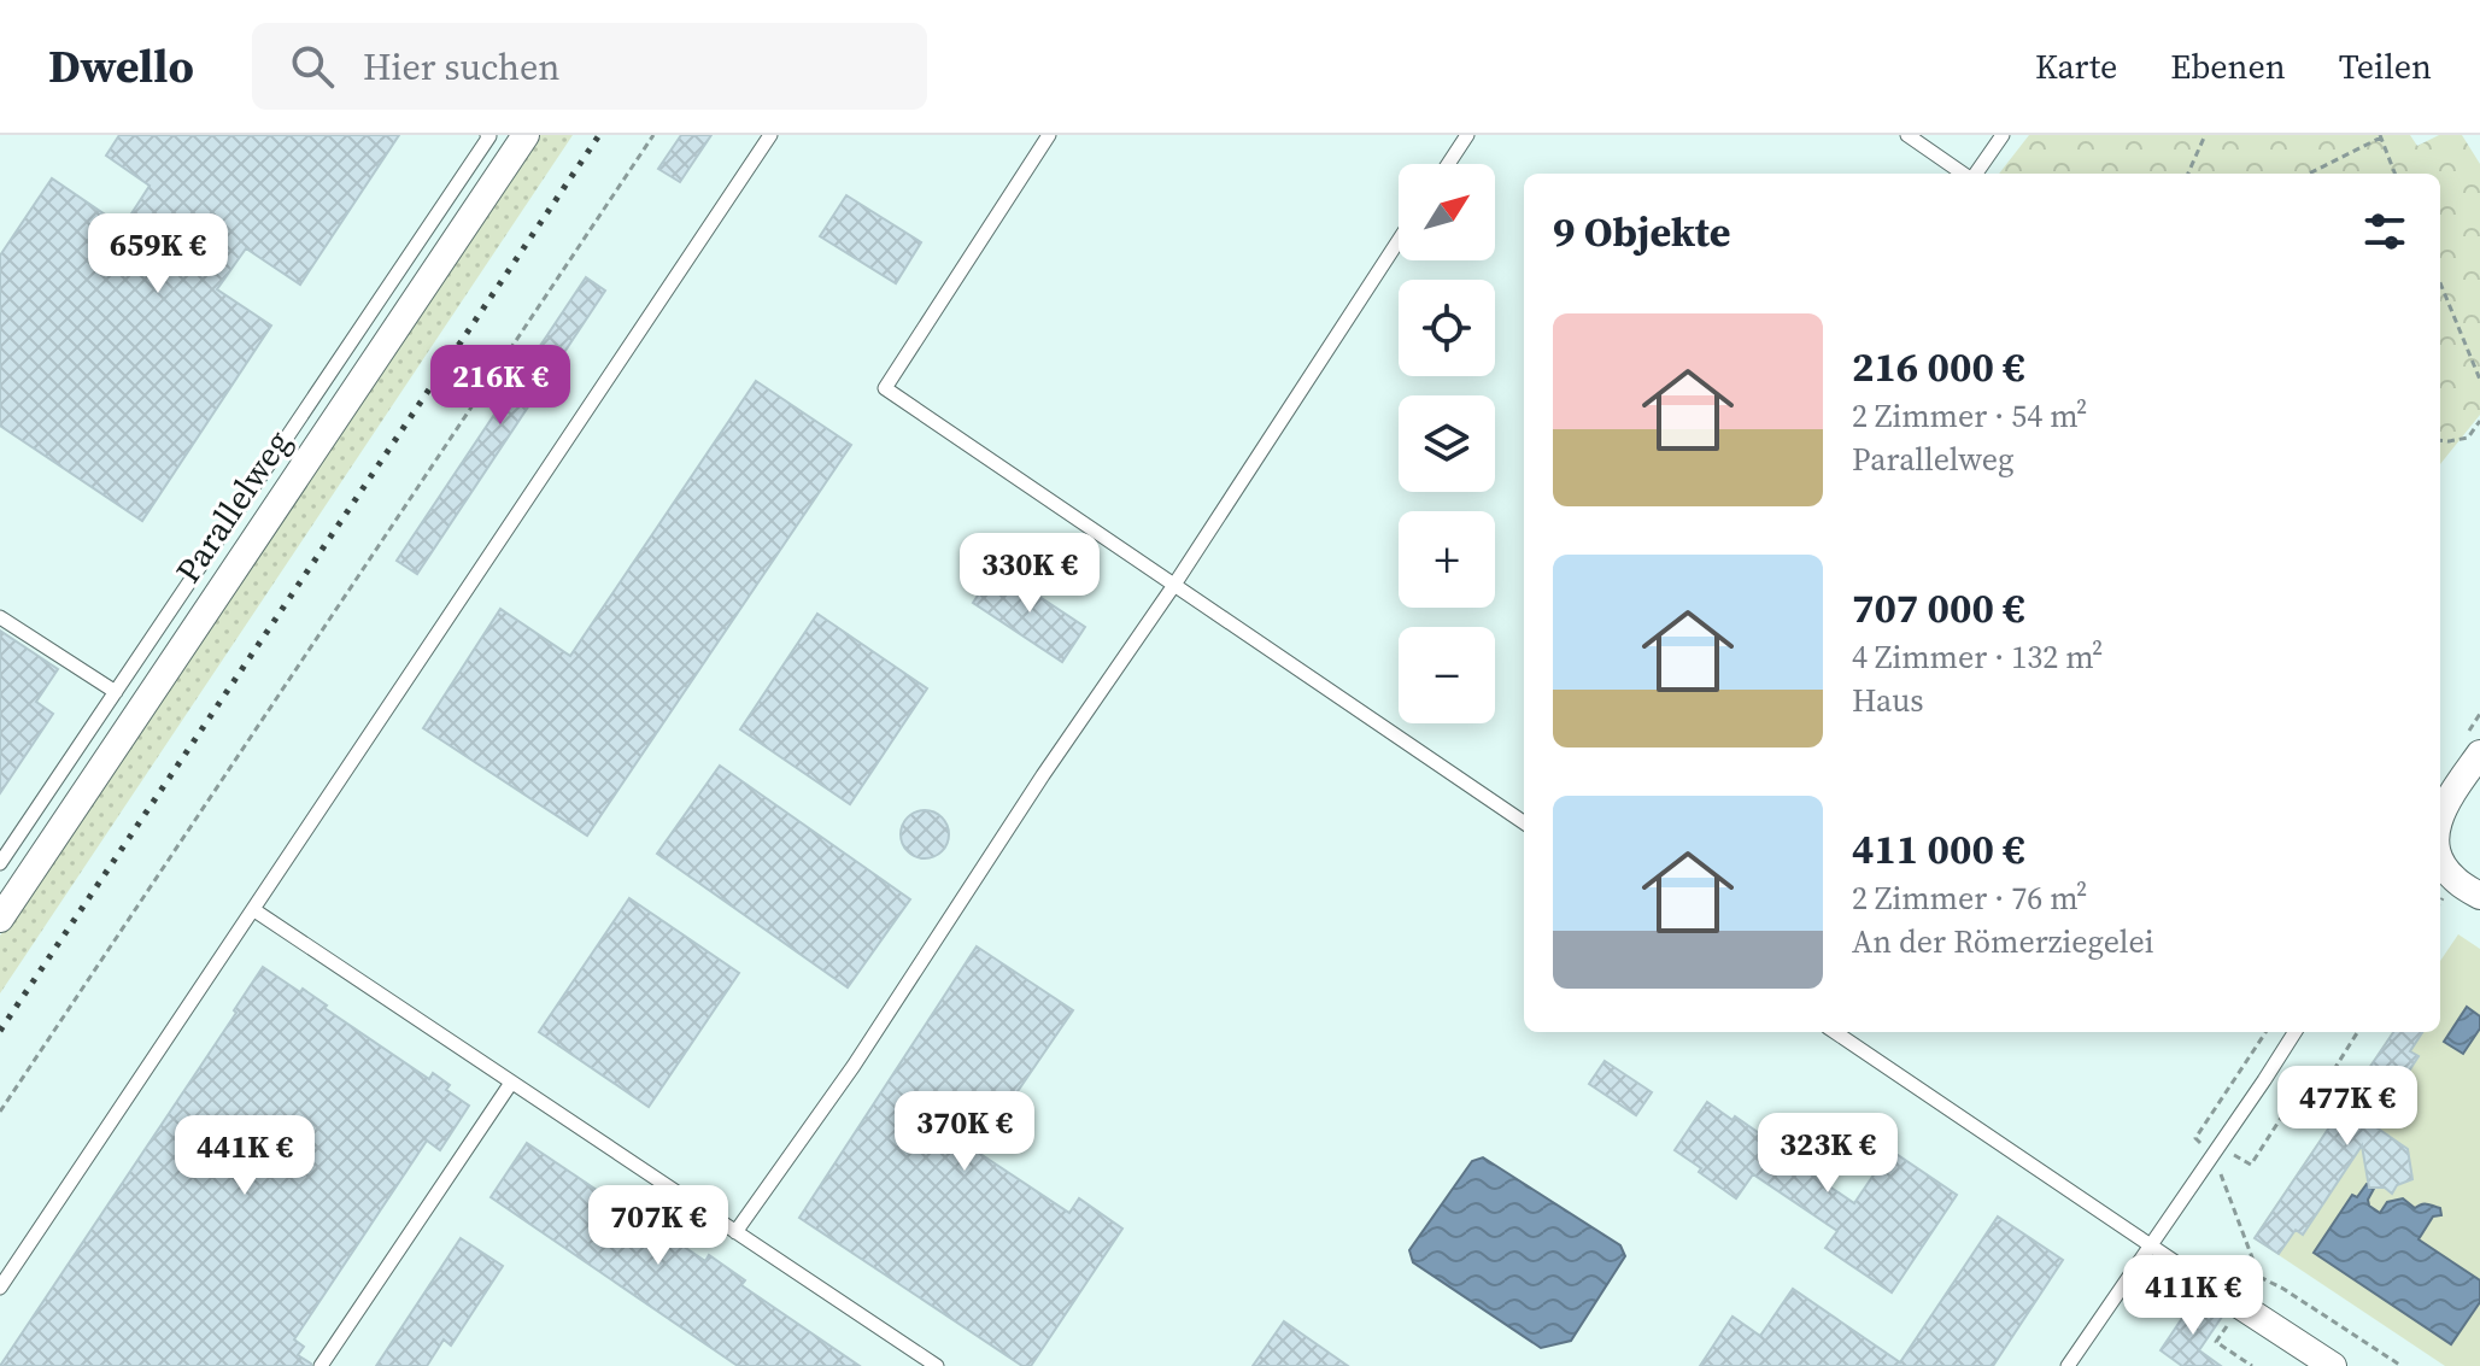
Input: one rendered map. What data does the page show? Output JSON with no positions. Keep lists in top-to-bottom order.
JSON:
{
  "streets": {
    "street": ["Parallelweg"]
  },
  "north": "top right",
  "page": {
    "header": "Dwello",
    "search": "Hier suchen",
    "nav": ["Karte", "Ebenen", "Teilen"],
    "map_buttons": ["+", "−"],
    "heading": "9 Objekte",
    "price": [
      "659K €",
      "216K €",
      "330K €",
      "477K €",
      "370K €",
      "323K €",
      "441K €",
      "707K €",
      "411K €"
    ],
    "list": [
      {
        "name": "216 000 €",
        "note": "2 Zimmer · 54 m² · Parallelweg"
      },
      {
        "name": "707 000 €",
        "note": "4 Zimmer · 132 m² · Haus"
      },
      {
        "name": "411 000 €",
        "note": "2 Zimmer · 76 m² · An der Römerziegelei"
      }
    ]
  }
}
